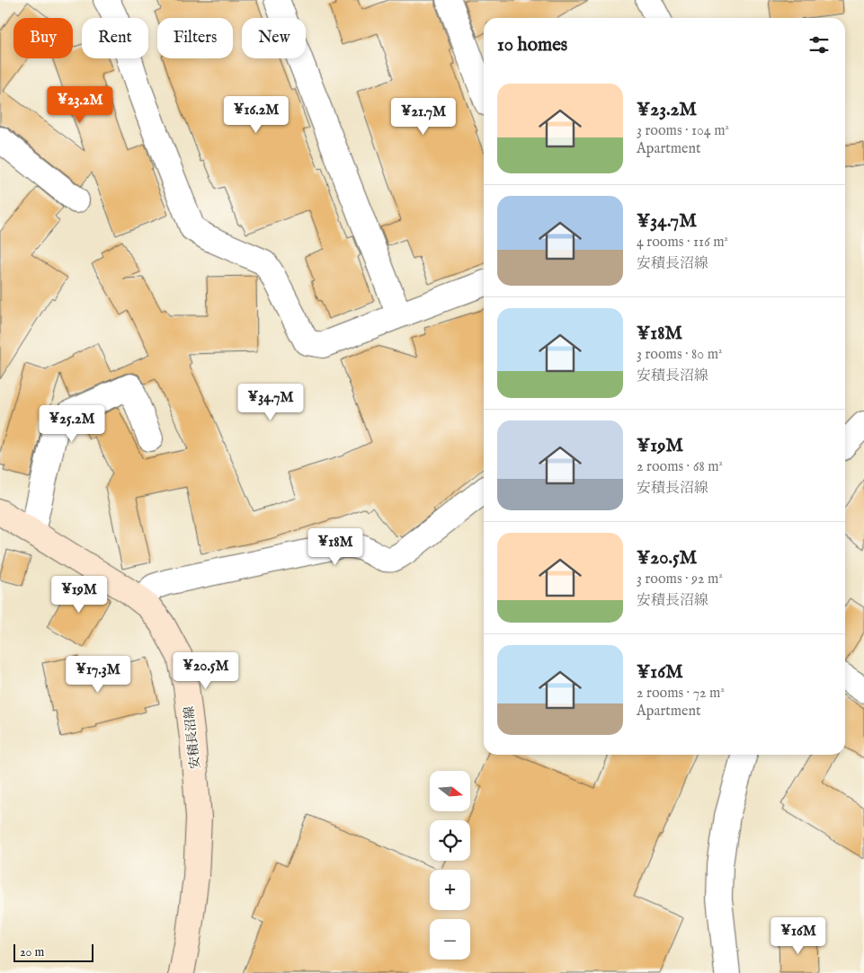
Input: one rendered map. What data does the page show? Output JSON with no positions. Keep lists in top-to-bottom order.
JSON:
{
  "streets": {
    "main road": ["安積長沼線"]
  },
  "scale_bar": "20 m",
  "north": "right",
  "page": {
    "chip": [
      "Buy",
      "Rent",
      "Filters",
      "New"
    ],
    "heading": "10 homes",
    "list": [
      {
        "name": "¥23.2M",
        "note": "3 rooms · 104 m² · Apartment"
      },
      {
        "name": "¥34.7M",
        "note": "4 rooms · 116 m² · 安積長沼線"
      },
      {
        "name": "¥18M",
        "note": "3 rooms · 80 m² · 安積長沼線"
      },
      {
        "name": "¥19M",
        "note": "2 rooms · 68 m² · 安積長沼線"
      },
      {
        "name": "¥20.5M",
        "note": "3 rooms · 92 m² · 安積長沼線"
      },
      {
        "name": "¥16M",
        "note": "2 rooms · 72 m² · Apartment"
      }
    ],
    "price": [
      "¥23.2M",
      "¥16.2M",
      "¥21.7M",
      "¥34.7M",
      "¥25.2M",
      "¥18M",
      "¥19M",
      "¥20.5M",
      "¥17.3M",
      "¥16M"
    ],
    "map_buttons": ["+", "−"],
    "scale": "20 m"
  }
}
